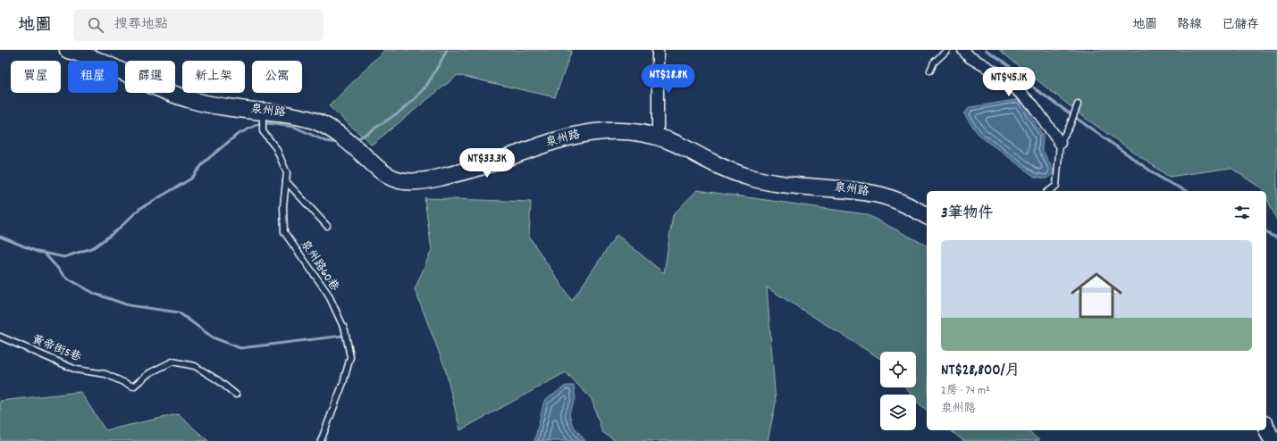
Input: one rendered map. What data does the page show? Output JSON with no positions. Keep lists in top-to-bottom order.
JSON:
{
  "streets": {
    "street": ["泉州路"],
    "lane": ["泉州路60巷", "黃帝街5巷"]
  },
  "crossings": [
    ["泉州路", "泉州路60巷"]
  ],
  "page": {
    "header": "地圖",
    "search": "搜尋地點",
    "nav": ["地圖", "路線", "已儲存"],
    "chip": [
      "買屋",
      "租屋",
      "篩選",
      "新上架",
      "公寓"
    ],
    "price": ["NT$28.8K", "NT$45.1K", "NT$33.3K"],
    "heading": "3筆物件",
    "list": [
      {
        "name": "NT$28,800/月",
        "note": "2房 · 74 m² · 泉州路"
      }
    ]
  }
}
